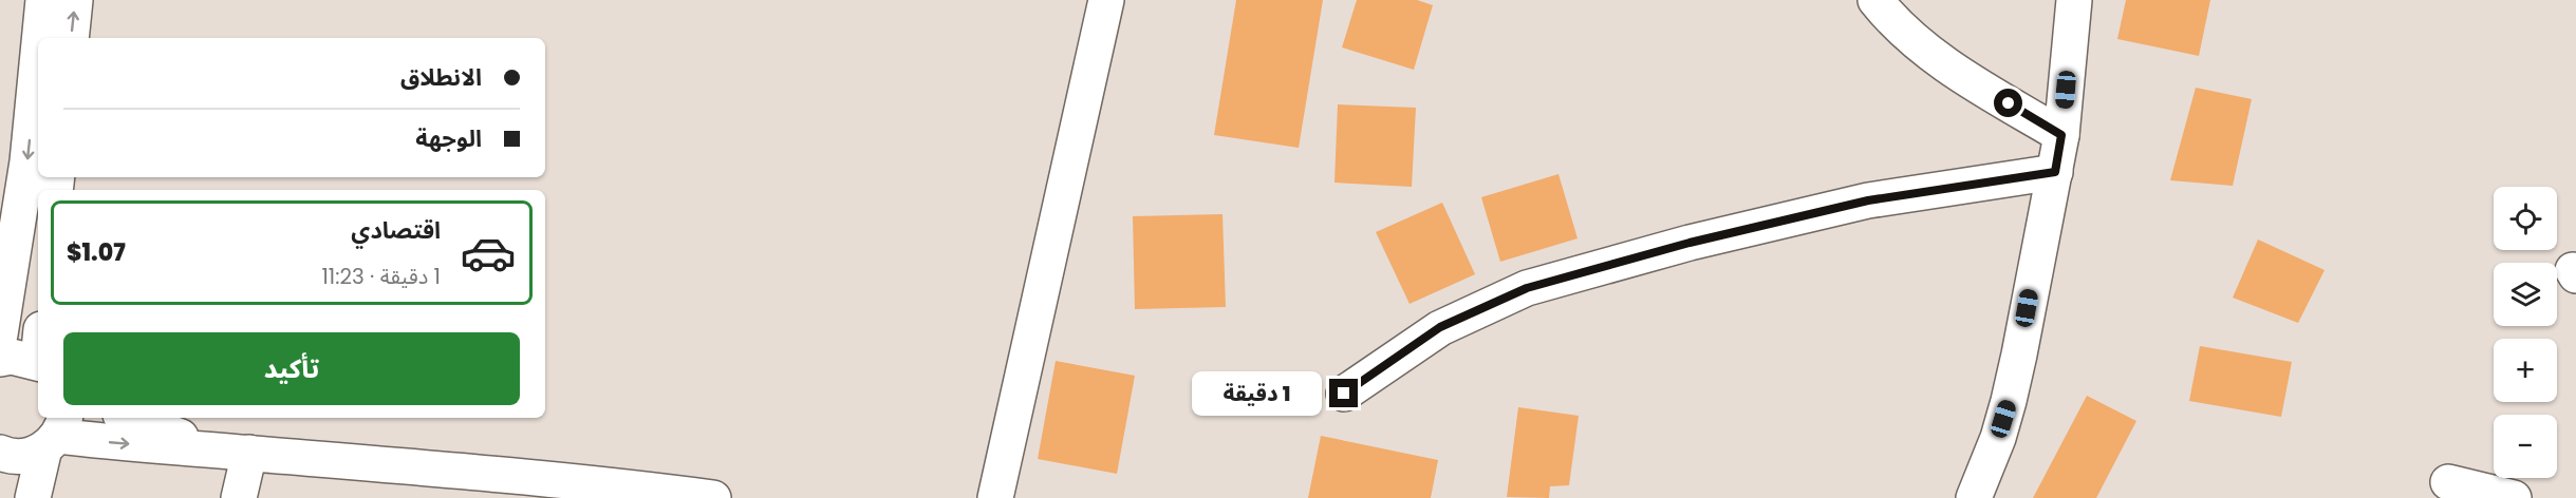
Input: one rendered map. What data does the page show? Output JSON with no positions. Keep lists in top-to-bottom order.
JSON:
{
  "page": {
    "banner": ["الانطلاق", "الوجهة"],
    "map_buttons": ["+", "−"],
    "list": [
      {
        "name": "اقتصادي",
        "note": "1 دقيقة · 11:23",
        "value": "$1.07"
      }
    ],
    "buttons": "تأكيد",
    "bubble": "1 دقيقة"
  }
}
